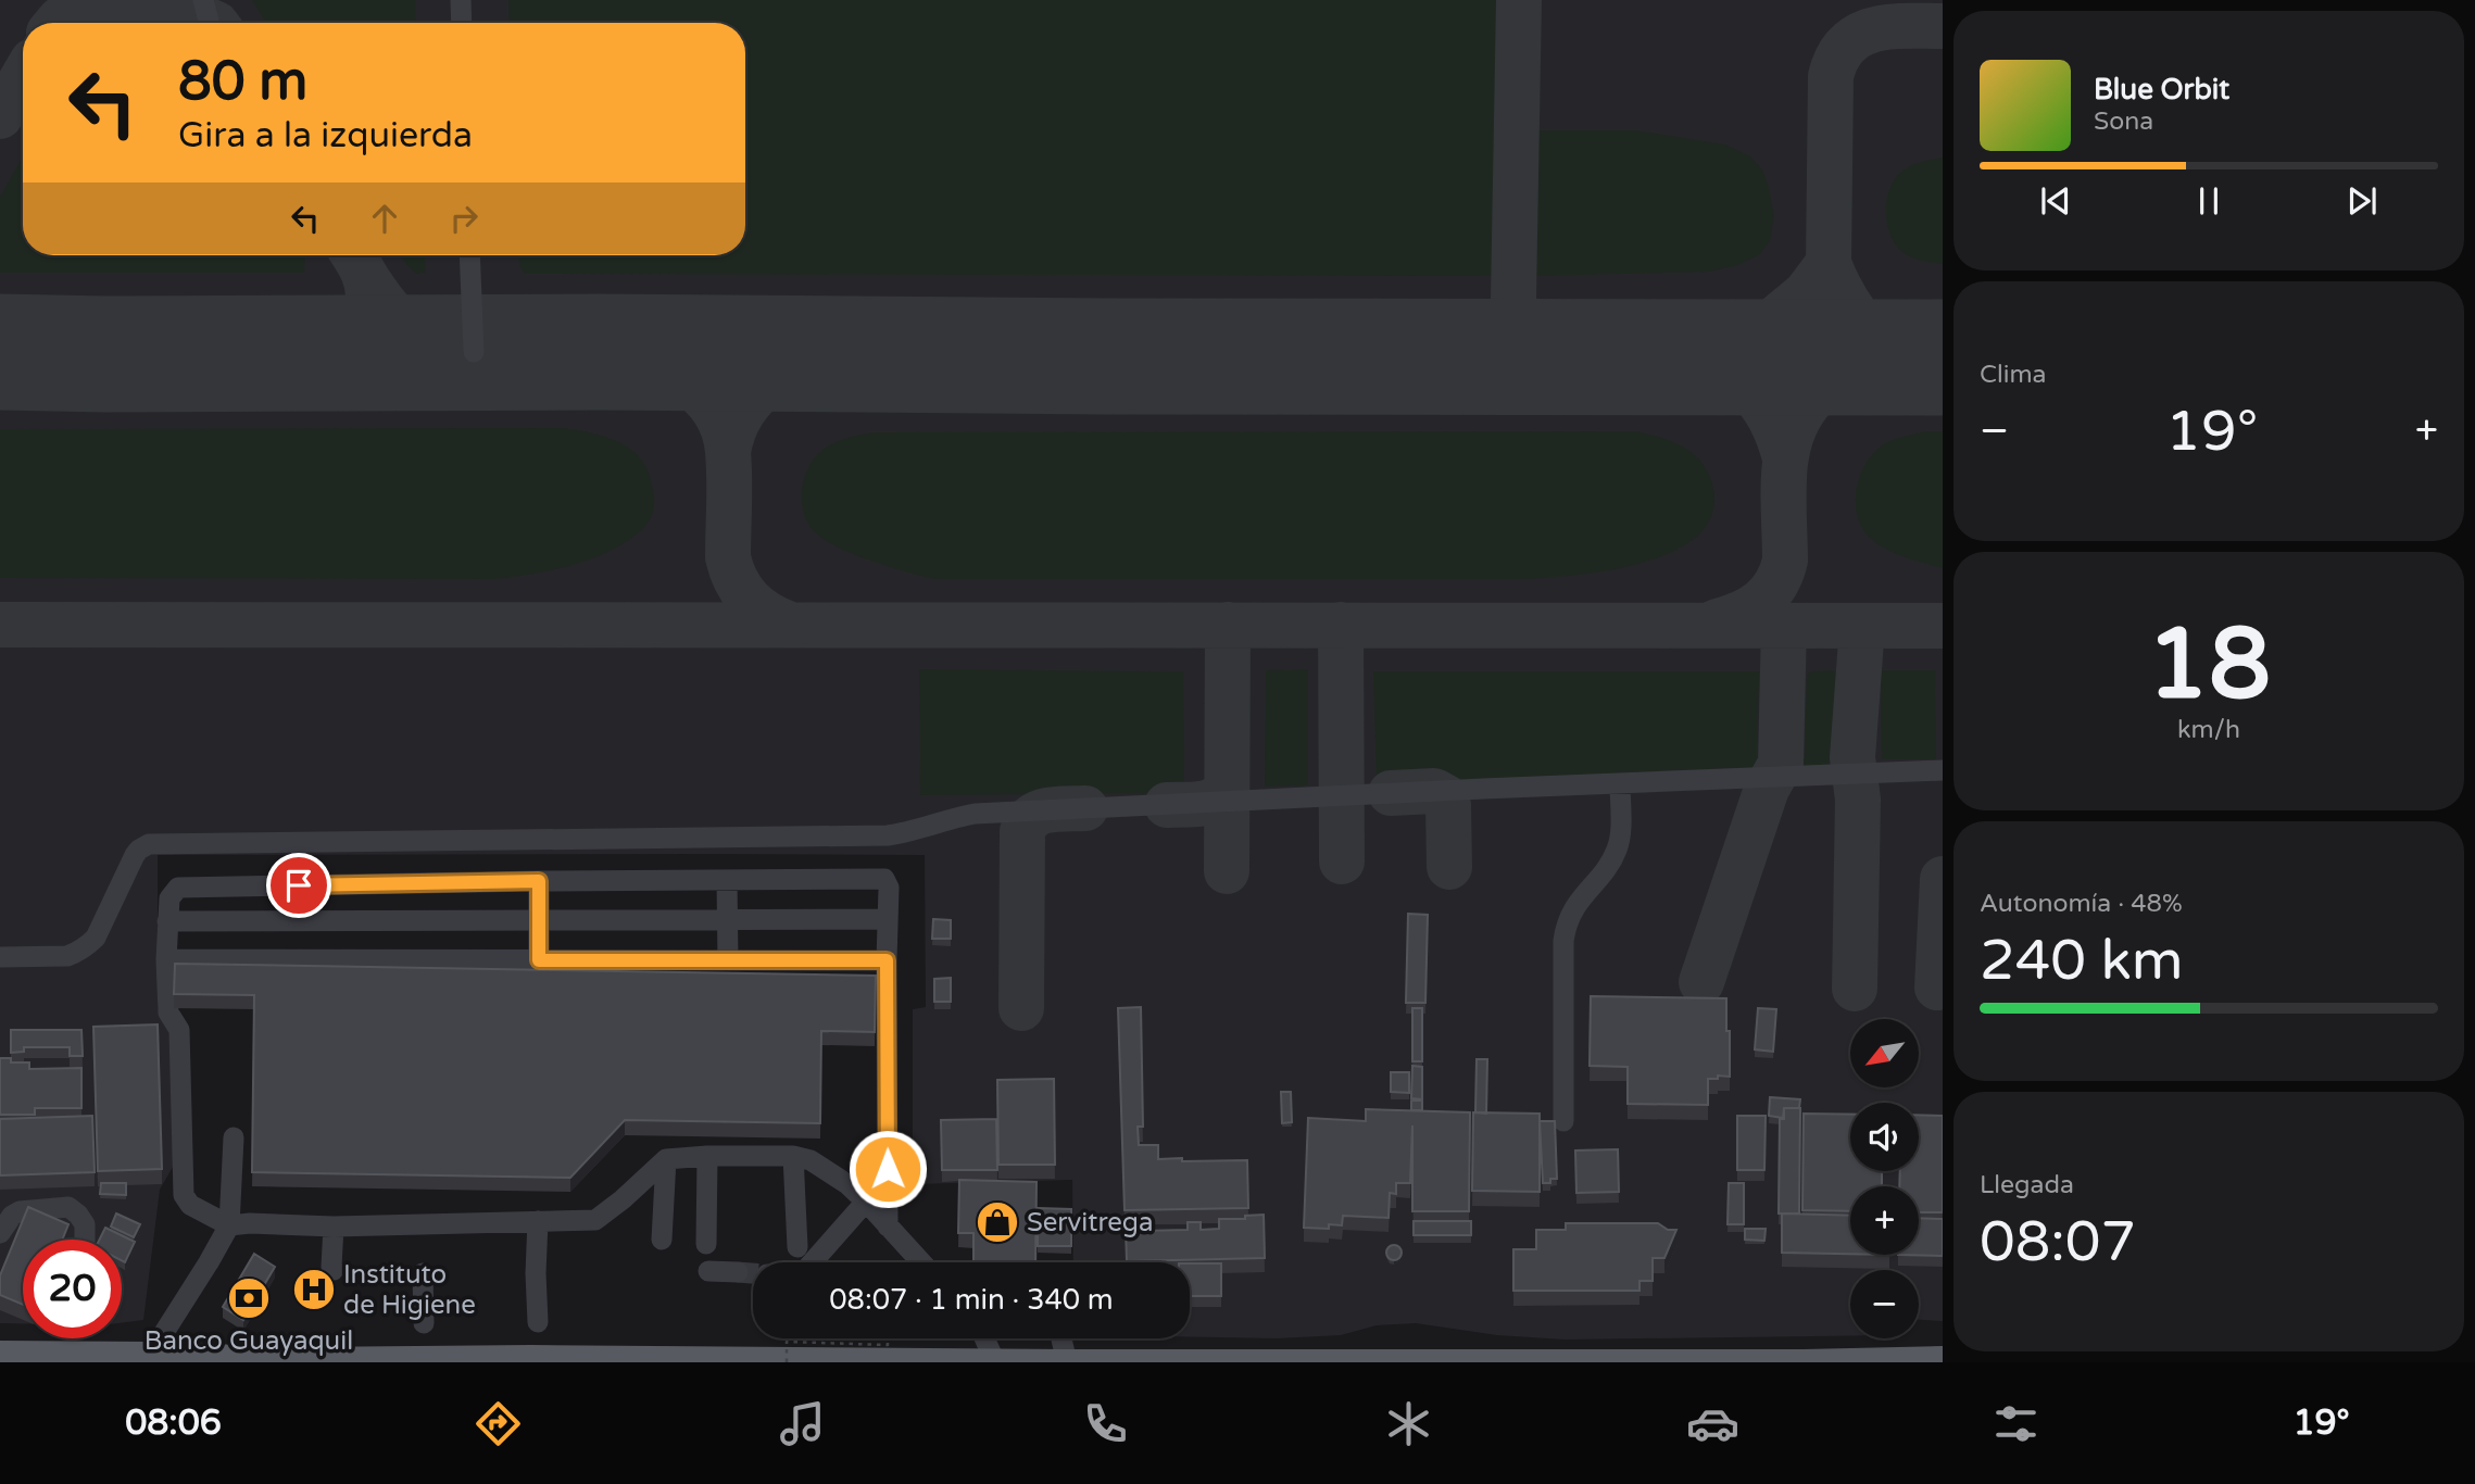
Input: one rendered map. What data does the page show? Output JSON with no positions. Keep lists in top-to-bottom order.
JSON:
{
  "places": {
    "shop": ["Servitrega"],
    "hospital": ["Instituto de Higiene"],
    "bank": ["Banco Guayaquil"]
  },
  "north": "bottom left",
  "page": {
    "turn": ["80 m", "Gira a la izquierda"],
    "song": ["Blue Orbit", "Sona"],
    "tile": [
      "Clima",
      ["18", "km/h"],
      ["Autonomía · 48%", "240 km"],
      ["Llegada", "08:07"]
    ],
    "heat": ["−", "19°", "+"],
    "map_buttons": ["+", "−"],
    "limit": "20",
    "trip": "08:07 · 1 min · 340 m",
    "tabs": ["08:06", "19°"]
  }
}
